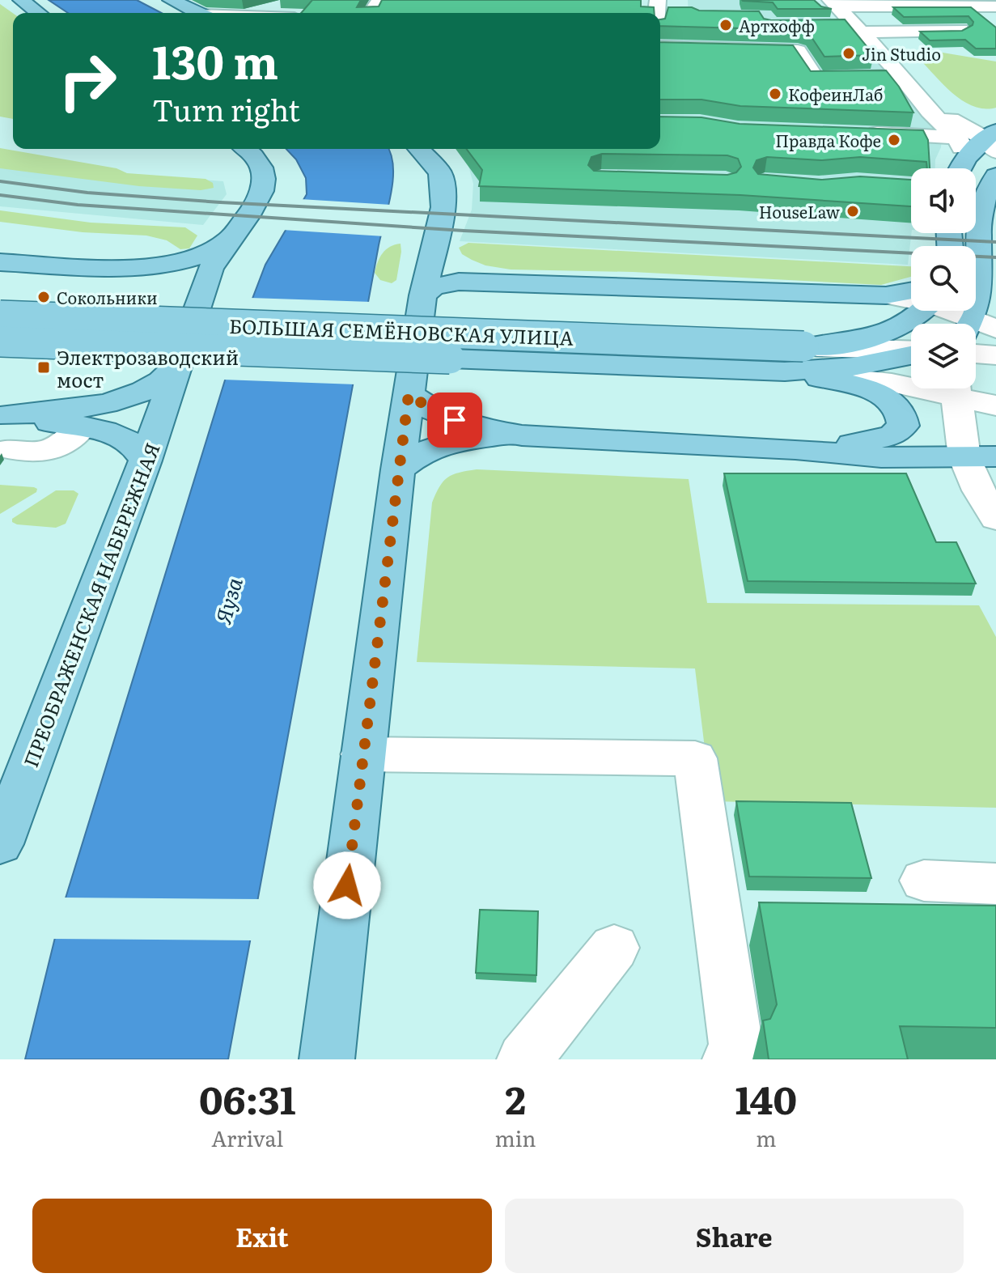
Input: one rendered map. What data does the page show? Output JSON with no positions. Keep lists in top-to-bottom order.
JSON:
{
  "streets": {
    "main road": ["БОЛЬШАЯ СЕМЁНОВСКАЯ УЛИЦА", "ПРЕОБРАЖЕНСКАЯ НАБЕРЕЖНАЯ"]
  },
  "water": ["Яуза"],
  "places": {
    "other": [
      "Артхофф",
      "Jin Studio",
      "КофеинЛаб",
      "Правда Кофе",
      "HouseLaw",
      "Сокольники"
    ],
    "transit": ["Электрозаводский мост"]
  },
  "page": {
    "turn": ["130 m", "Turn right"],
    "eta": [
      "06:31",
      "Arrival",
      "2",
      "min",
      "140",
      "m"
    ],
    "buttons": ["Exit", "Share"]
  }
}
